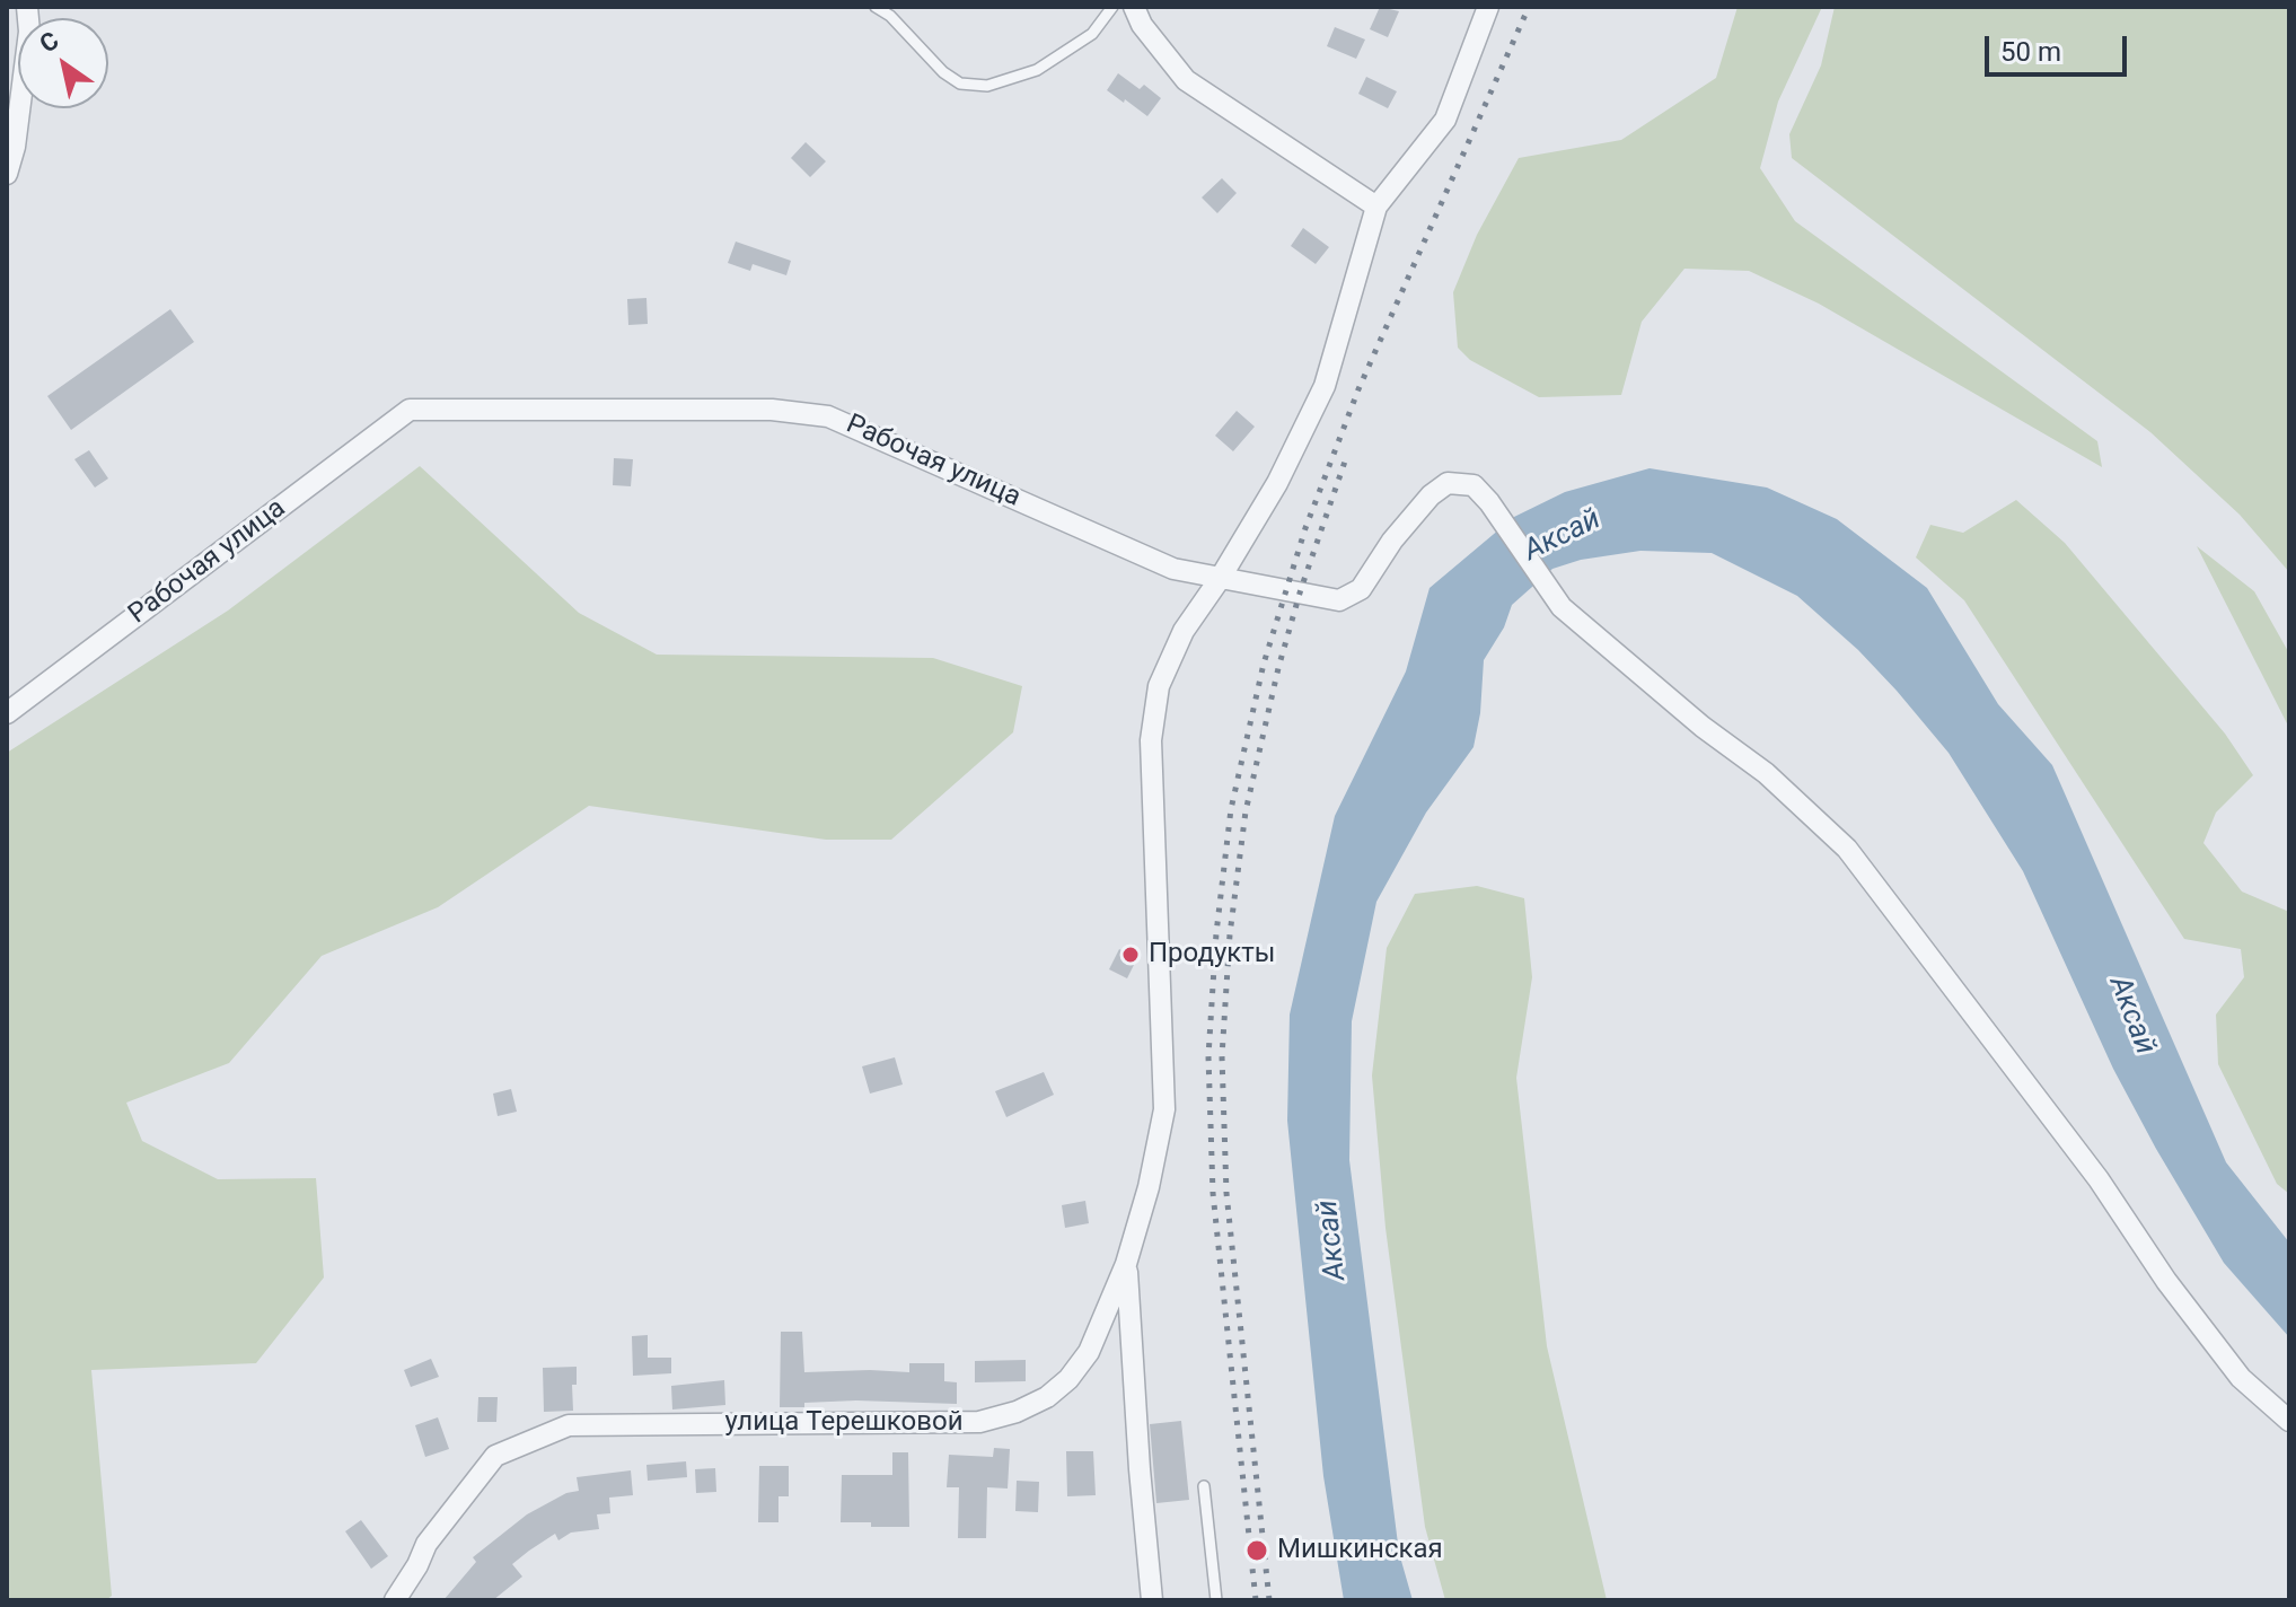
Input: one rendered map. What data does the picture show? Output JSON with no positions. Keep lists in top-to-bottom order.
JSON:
{
  "streets": {
    "street": ["Рабочая улица", "улица Терешковой"]
  },
  "crossings": [
    ["Рабочая улица", "улица Терешковой"]
  ],
  "water": ["Аксай"],
  "places": ["Продукты", "Мишкинская"],
  "scale_bar": "50 m",
  "north": "top left"
}
